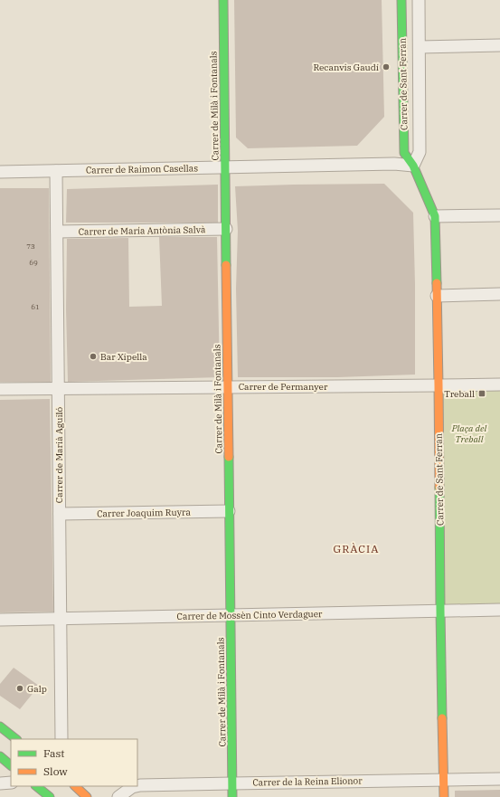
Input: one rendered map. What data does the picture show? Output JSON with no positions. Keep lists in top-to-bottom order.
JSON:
{
  "streets": {
    "street": [
      "Carrer de Sant Ferran",
      "Carrer de Milà i Fontanals",
      "Carrer de Raimon Casellas",
      "Carrer de María Antònia Salvà",
      "Carrer de Permanyer",
      "Carrer de Marià Aguiló",
      "Carrer Joaquim Ruyra",
      "Carrer de Mossèn Cinto Verdaguer",
      "Carrer de la Reina Elionor"
    ]
  },
  "crossings": [
    ["Carrer de Sant Ferran", "Carrer de Raimon Casellas"],
    ["Carrer de Sant Ferran", "Carrer de Permanyer"],
    ["Carrer de Sant Ferran", "Carrer de Mossèn Cinto Verdaguer"],
    ["Carrer de Sant Ferran", "Carrer de la Reina Elionor"],
    ["Carrer de Milà i Fontanals", "Carrer de Raimon Casellas"],
    ["Carrer de Milà i Fontanals", "Carrer de María Antònia Salvà"],
    ["Carrer de Milà i Fontanals", "Carrer de Permanyer"],
    ["Carrer de Milà i Fontanals", "Carrer Joaquim Ruyra"],
    ["Carrer de Milà i Fontanals", "Carrer de Mossèn Cinto Verdaguer"],
    ["Carrer de Milà i Fontanals", "Carrer de la Reina Elionor"],
    ["Carrer de Raimon Casellas", "Carrer de Marià Aguiló"],
    ["Carrer de María Antònia Salvà", "Carrer de Marià Aguiló"],
    ["Carrer de Permanyer", "Carrer de Marià Aguiló"],
    ["Carrer de Marià Aguiló", "Carrer Joaquim Ruyra"],
    ["Carrer de Marià Aguiló", "Carrer de Mossèn Cinto Verdaguer"]
  ],
  "districts": ["GRÀCIA"],
  "parks": ["Plaça del Treball"],
  "places": {
    "other": ["Recanvis Gaudí", "Bar Xipella", "Galp"],
    "transit": ["Treball"]
  },
  "house_numbers": ["73", "69", "61"],
  "legend": ["Fast", "Slow"]
}
